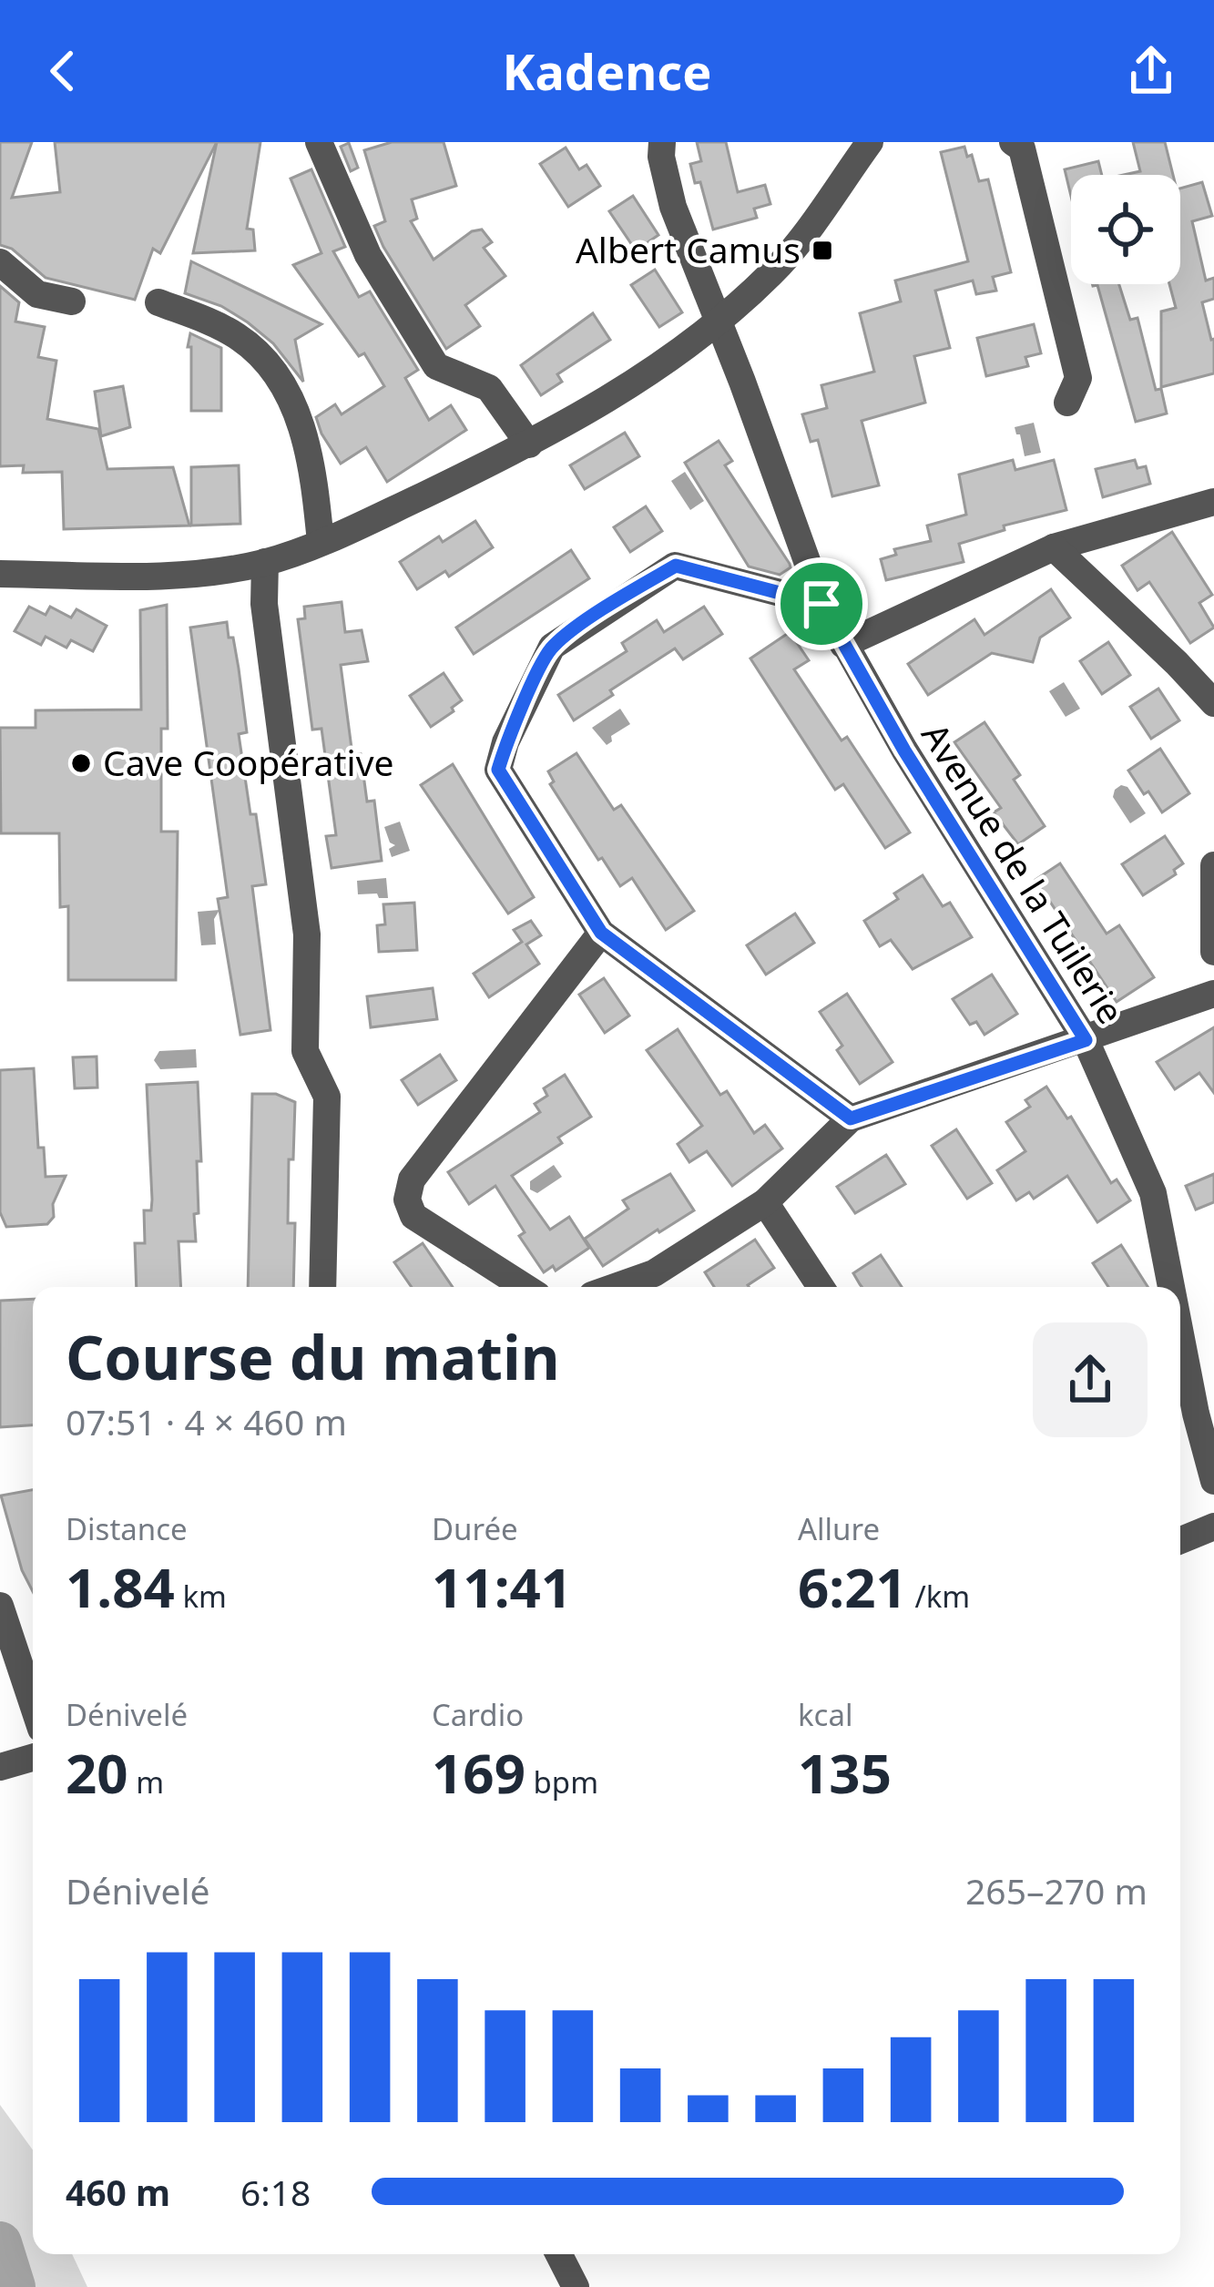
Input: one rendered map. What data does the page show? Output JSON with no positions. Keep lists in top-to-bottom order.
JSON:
{
  "streets": {
    "street": ["Avenue de la Tuilerie"]
  },
  "places": {
    "transit": ["Albert Camus"],
    "other": ["Cave Coopérative"]
  },
  "page": {
    "header": "Kadence",
    "heading": ["Course du matin", "07:51 · 4 × 460 m"],
    "stats": [
      ["Distance", "1.84 km"],
      ["Durée", "11:41"],
      ["Allure", "6:21 /km"],
      ["Dénivelé", "20 m"],
      ["Cardio", "169 bpm"],
      ["kcal", "135"]
    ],
    "chart": ["Dénivelé", "265–270 m"],
    "list": [
      {
        "name": "460 m",
        "note": "6:18"
      }
    ]
  }
}
